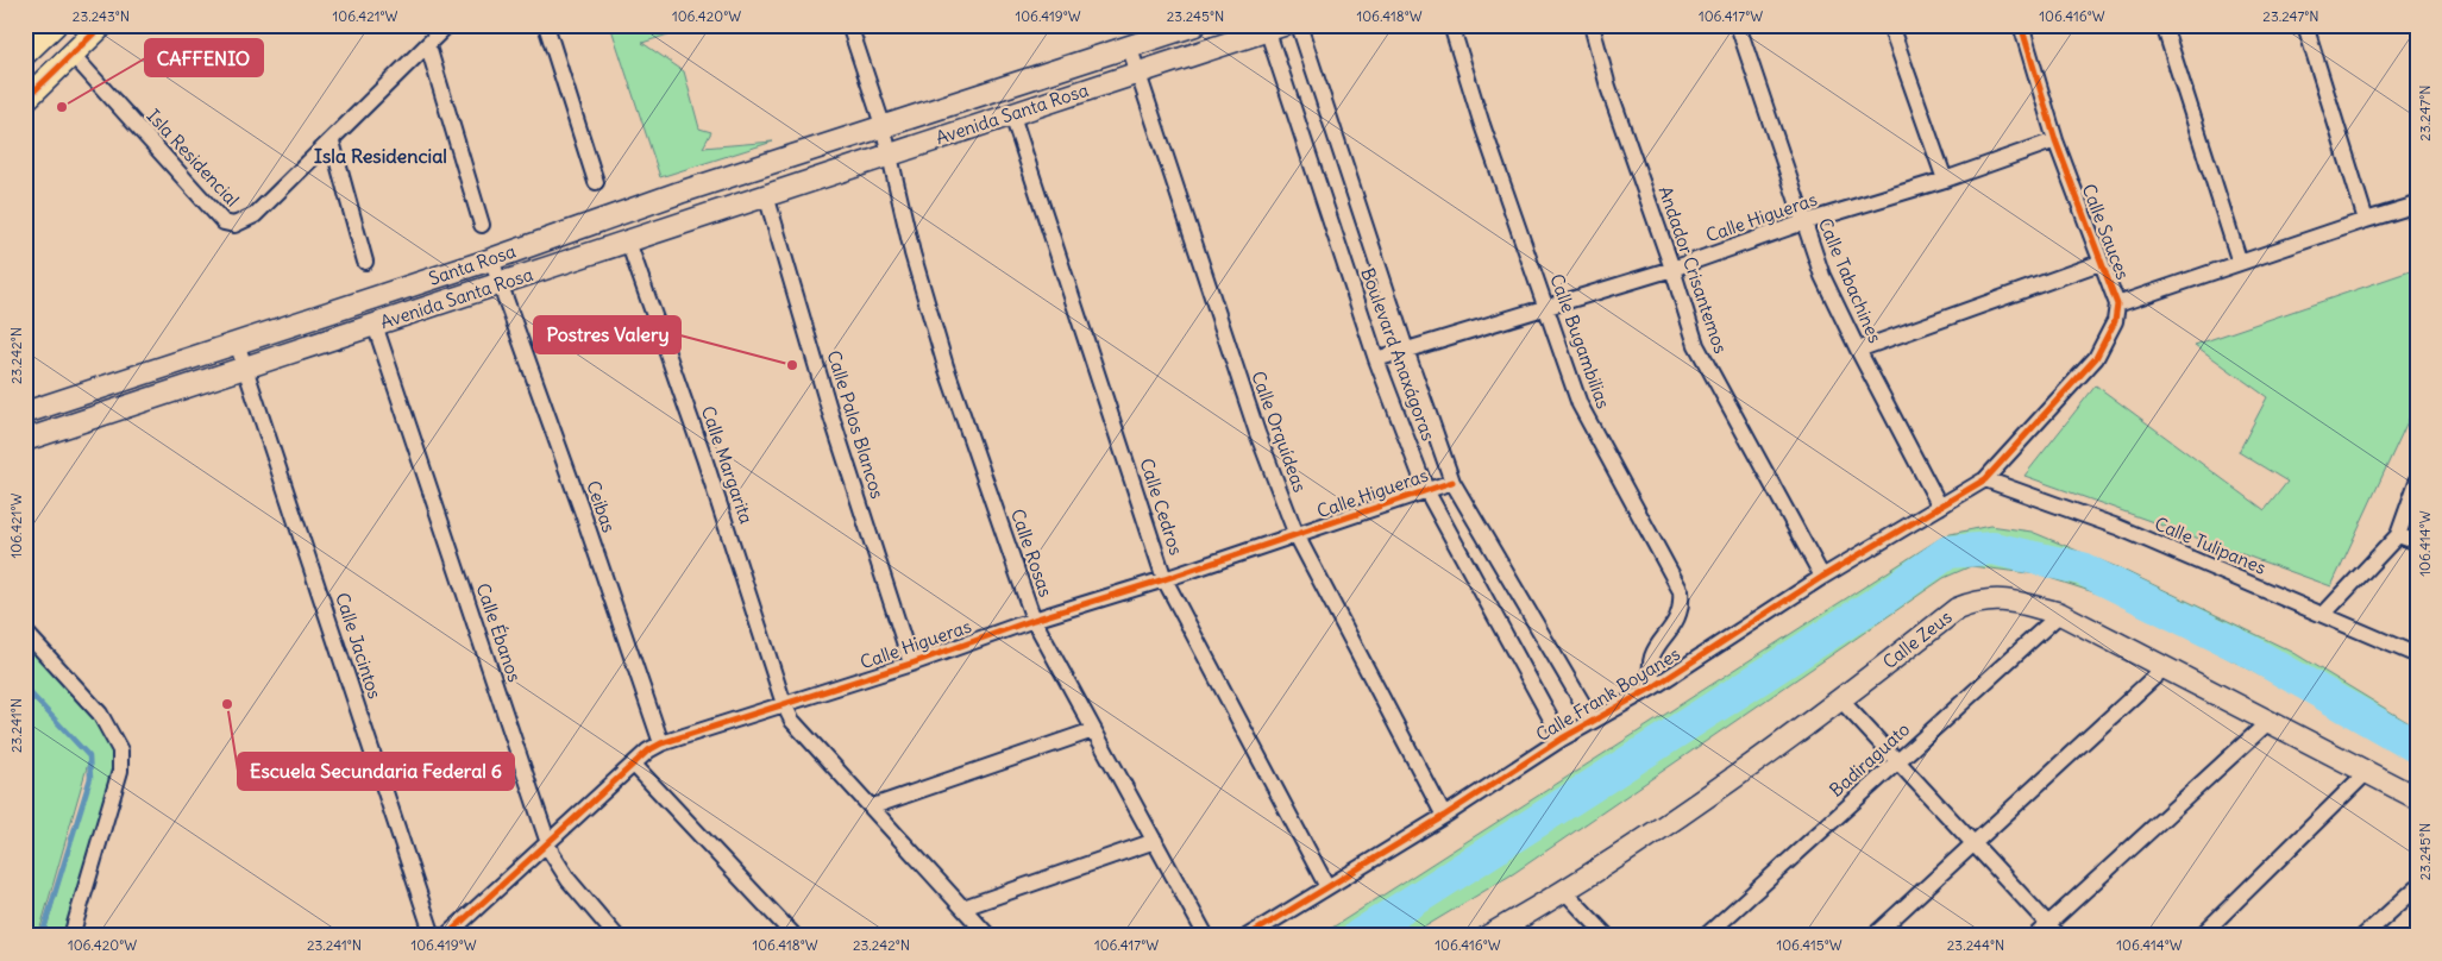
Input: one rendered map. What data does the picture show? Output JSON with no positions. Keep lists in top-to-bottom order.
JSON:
{
  "streets": {
    "main road": ["Avenida Santa Rosa", "Santa Rosa", "Calle Zeus"],
    "street": [
      "Isla Residencial",
      "Calle Higueras",
      "Calle Sauces",
      "Andador Crisantemos",
      "Calle Tabachines",
      "Calle Bugambilias",
      "Boulevard Anaxágoras",
      "Calle Palos Blancos",
      "Calle Orquídeas",
      "Calle Margarita",
      "Ceibas",
      "Calle Cedros",
      "Calle Tulipanes",
      "Calle Rosas",
      "Calle Ébanos",
      "Calle Jacintos",
      "Calle Frank Boyanes",
      "Badiraguato"
    ]
  },
  "crossings": [
    ["Avenida Santa Rosa", "Santa Rosa"],
    ["Avenida Santa Rosa", "Boulevard Anaxágoras"],
    ["Avenida Santa Rosa", "Calle Palos Blancos"],
    ["Avenida Santa Rosa", "Calle Orquídeas"],
    ["Avenida Santa Rosa", "Calle Margarita"],
    ["Avenida Santa Rosa", "Ceibas"],
    ["Avenida Santa Rosa", "Calle Cedros"],
    ["Avenida Santa Rosa", "Calle Rosas"],
    ["Avenida Santa Rosa", "Calle Ébanos"],
    ["Avenida Santa Rosa", "Calle Jacintos"],
    ["Calle Higueras", "Calle Sauces"],
    ["Calle Higueras", "Andador Crisantemos"],
    ["Calle Higueras", "Calle Tabachines"],
    ["Calle Higueras", "Calle Bugambilias"],
    ["Calle Higueras", "Boulevard Anaxágoras"],
    ["Calle Higueras", "Calle Palos Blancos"],
    ["Calle Higueras", "Calle Orquídeas"],
    ["Calle Higueras", "Calle Margarita"],
    ["Calle Higueras", "Ceibas"],
    ["Calle Higueras", "Calle Cedros"],
    ["Calle Higueras", "Calle Rosas"],
    ["Calle Higueras", "Calle Ébanos"],
    ["Calle Sauces", "Calle Tulipanes"],
    ["Calle Sauces", "Calle Frank Boyanes"],
    ["Santa Rosa", "Ceibas"],
    ["Santa Rosa", "Calle Jacintos"],
    ["Andador Crisantemos", "Calle Frank Boyanes"],
    ["Calle Tabachines", "Calle Frank Boyanes"],
    ["Calle Bugambilias", "Calle Frank Boyanes"],
    ["Boulevard Anaxágoras", "Calle Frank Boyanes"],
    ["Calle Orquídeas", "Calle Frank Boyanes"],
    ["Calle Cedros", "Calle Frank Boyanes"],
    ["Calle Tulipanes", "Calle Frank Boyanes"],
    ["Calle Zeus", "Badiraguato"]
  ],
  "districts": ["Isla Residencial"],
  "places": ["CAFFENIO", "Postres Valery", "Escuela Secundaria Federal 6"],
  "coordinates": [
    "23.243°N",
    "106.421°W",
    "106.420°W",
    "106.419°W",
    "23.245°N",
    "106.418°W",
    "106.417°W",
    "106.416°W",
    "23.247°N",
    "23.242°N",
    "106.414°W",
    "23.241°N",
    "106.415°W",
    "23.244°N"
  ]
}
